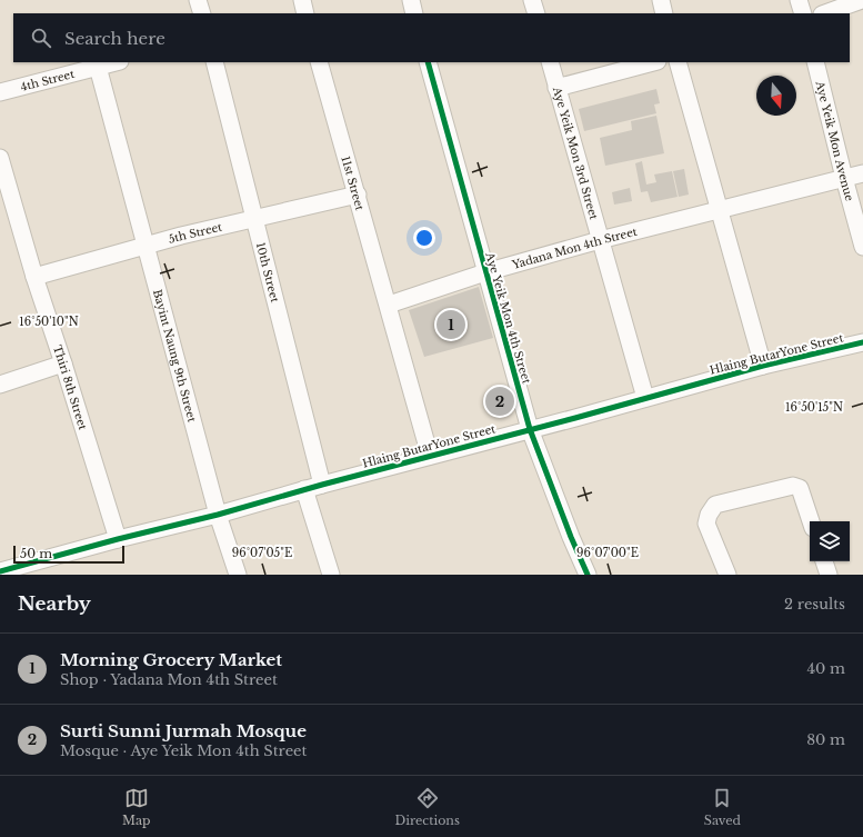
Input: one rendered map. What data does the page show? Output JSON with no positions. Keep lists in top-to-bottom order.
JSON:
{
  "streets": {
    "street": [
      "4th Street",
      "Aye Yeik Mon Avenue",
      "Aye Yeik Mon 3rd Street",
      "11st Street",
      "5th Street",
      "Yadana Mon 4th Street",
      "10th Street",
      "Aye Yeik Mon 4th Street",
      "Hlaing ButarYone Street",
      "Bayint Naung 9th Street",
      "Thiri 8th Street"
    ]
  },
  "crossings": [
    ["4th Street", "Bayint Naung 9th Street"],
    ["Aye Yeik Mon Avenue", "Yadana Mon 4th Street"],
    ["Aye Yeik Mon 3rd Street", "Yadana Mon 4th Street"],
    ["Aye Yeik Mon 3rd Street", "Hlaing ButarYone Street"],
    ["11st Street", "5th Street"],
    ["11st Street", "Yadana Mon 4th Street"],
    ["5th Street", "10th Street"],
    ["5th Street", "Bayint Naung 9th Street"],
    ["5th Street", "Thiri 8th Street"],
    ["Yadana Mon 4th Street", "Aye Yeik Mon 4th Street"],
    ["10th Street", "Hlaing ButarYone Street"],
    ["Aye Yeik Mon 4th Street", "Hlaing ButarYone Street"],
    ["Hlaing ButarYone Street", "Bayint Naung 9th Street"],
    ["Hlaing ButarYone Street", "Thiri 8th Street"]
  ],
  "scale_bar": "50 m",
  "north": "bottom",
  "page": {
    "search": "Search here",
    "pins": ["1", "2"],
    "scale": "50 m",
    "heading": ["Nearby", "2 results"],
    "list": [
      {
        "mark": "1",
        "name": "Morning Grocery Market",
        "note": "Shop · Yadana Mon 4th Street",
        "value": "40 m"
      },
      {
        "mark": "2",
        "name": "Surti Sunni Jurmah Mosque",
        "note": "Mosque · Aye Yeik Mon 4th Street",
        "value": "80 m"
      }
    ],
    "nav": ["Map", "Directions", "Saved"]
  },
  "coordinates": [
    "16°50'10\"N",
    "16°50'15\"N",
    "96°07'05\"E",
    "96°07'00\"E"
  ]
}
